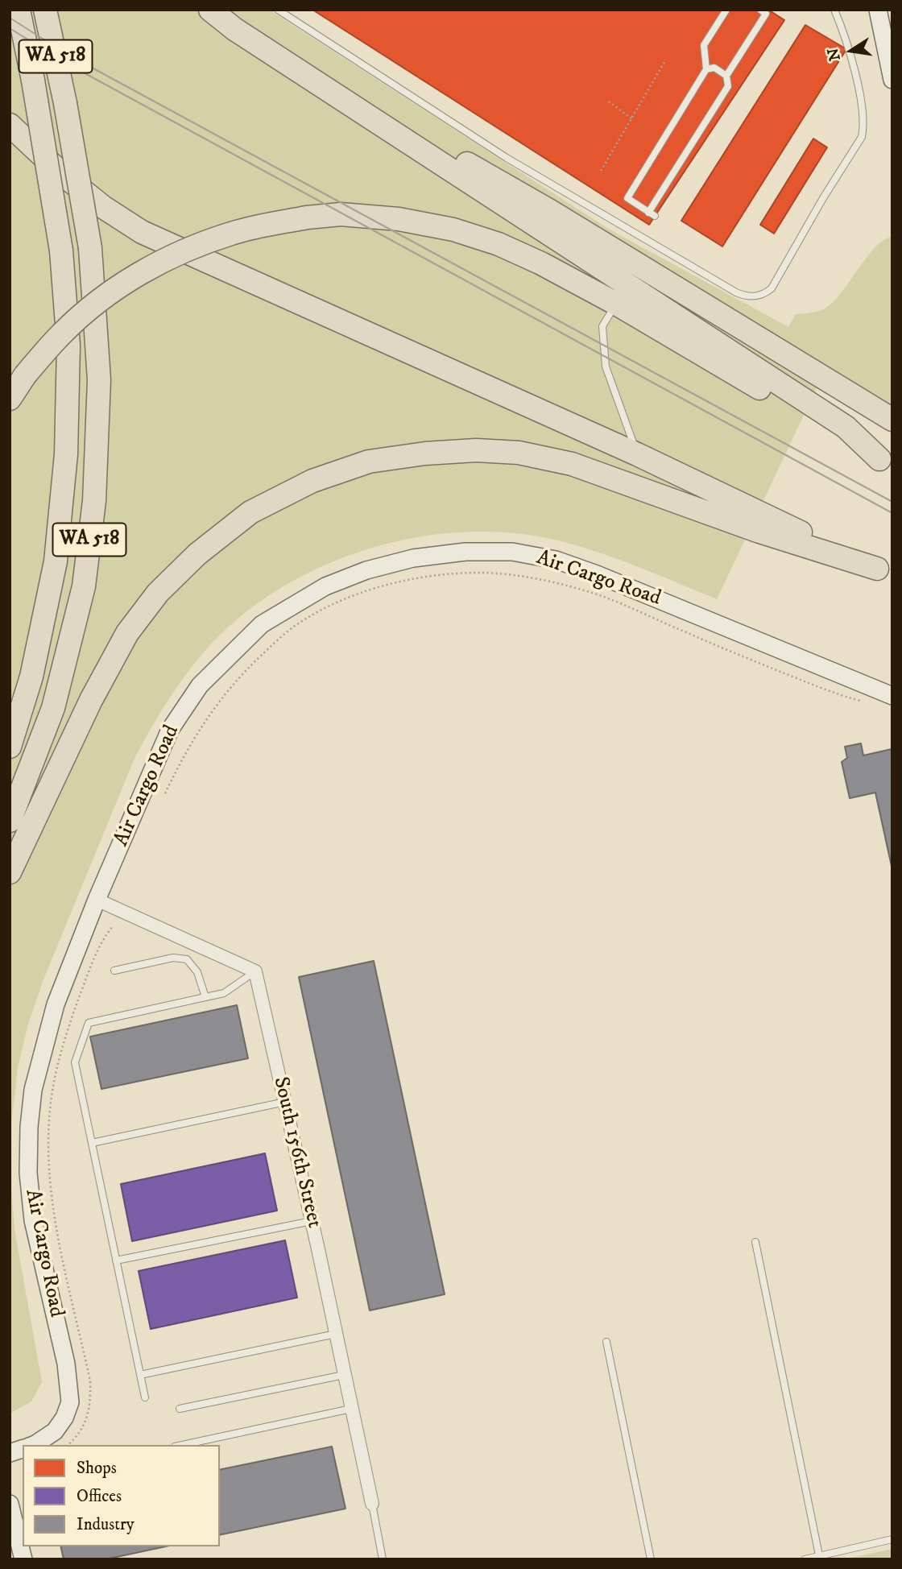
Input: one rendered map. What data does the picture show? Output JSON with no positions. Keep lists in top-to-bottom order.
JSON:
{
  "streets": {
    "highway": ["WA 518"],
    "street": ["Air Cargo Road", "South 156th Street"]
  },
  "legend": ["Shops", "Offices", "Industry"],
  "north": "left"
}
